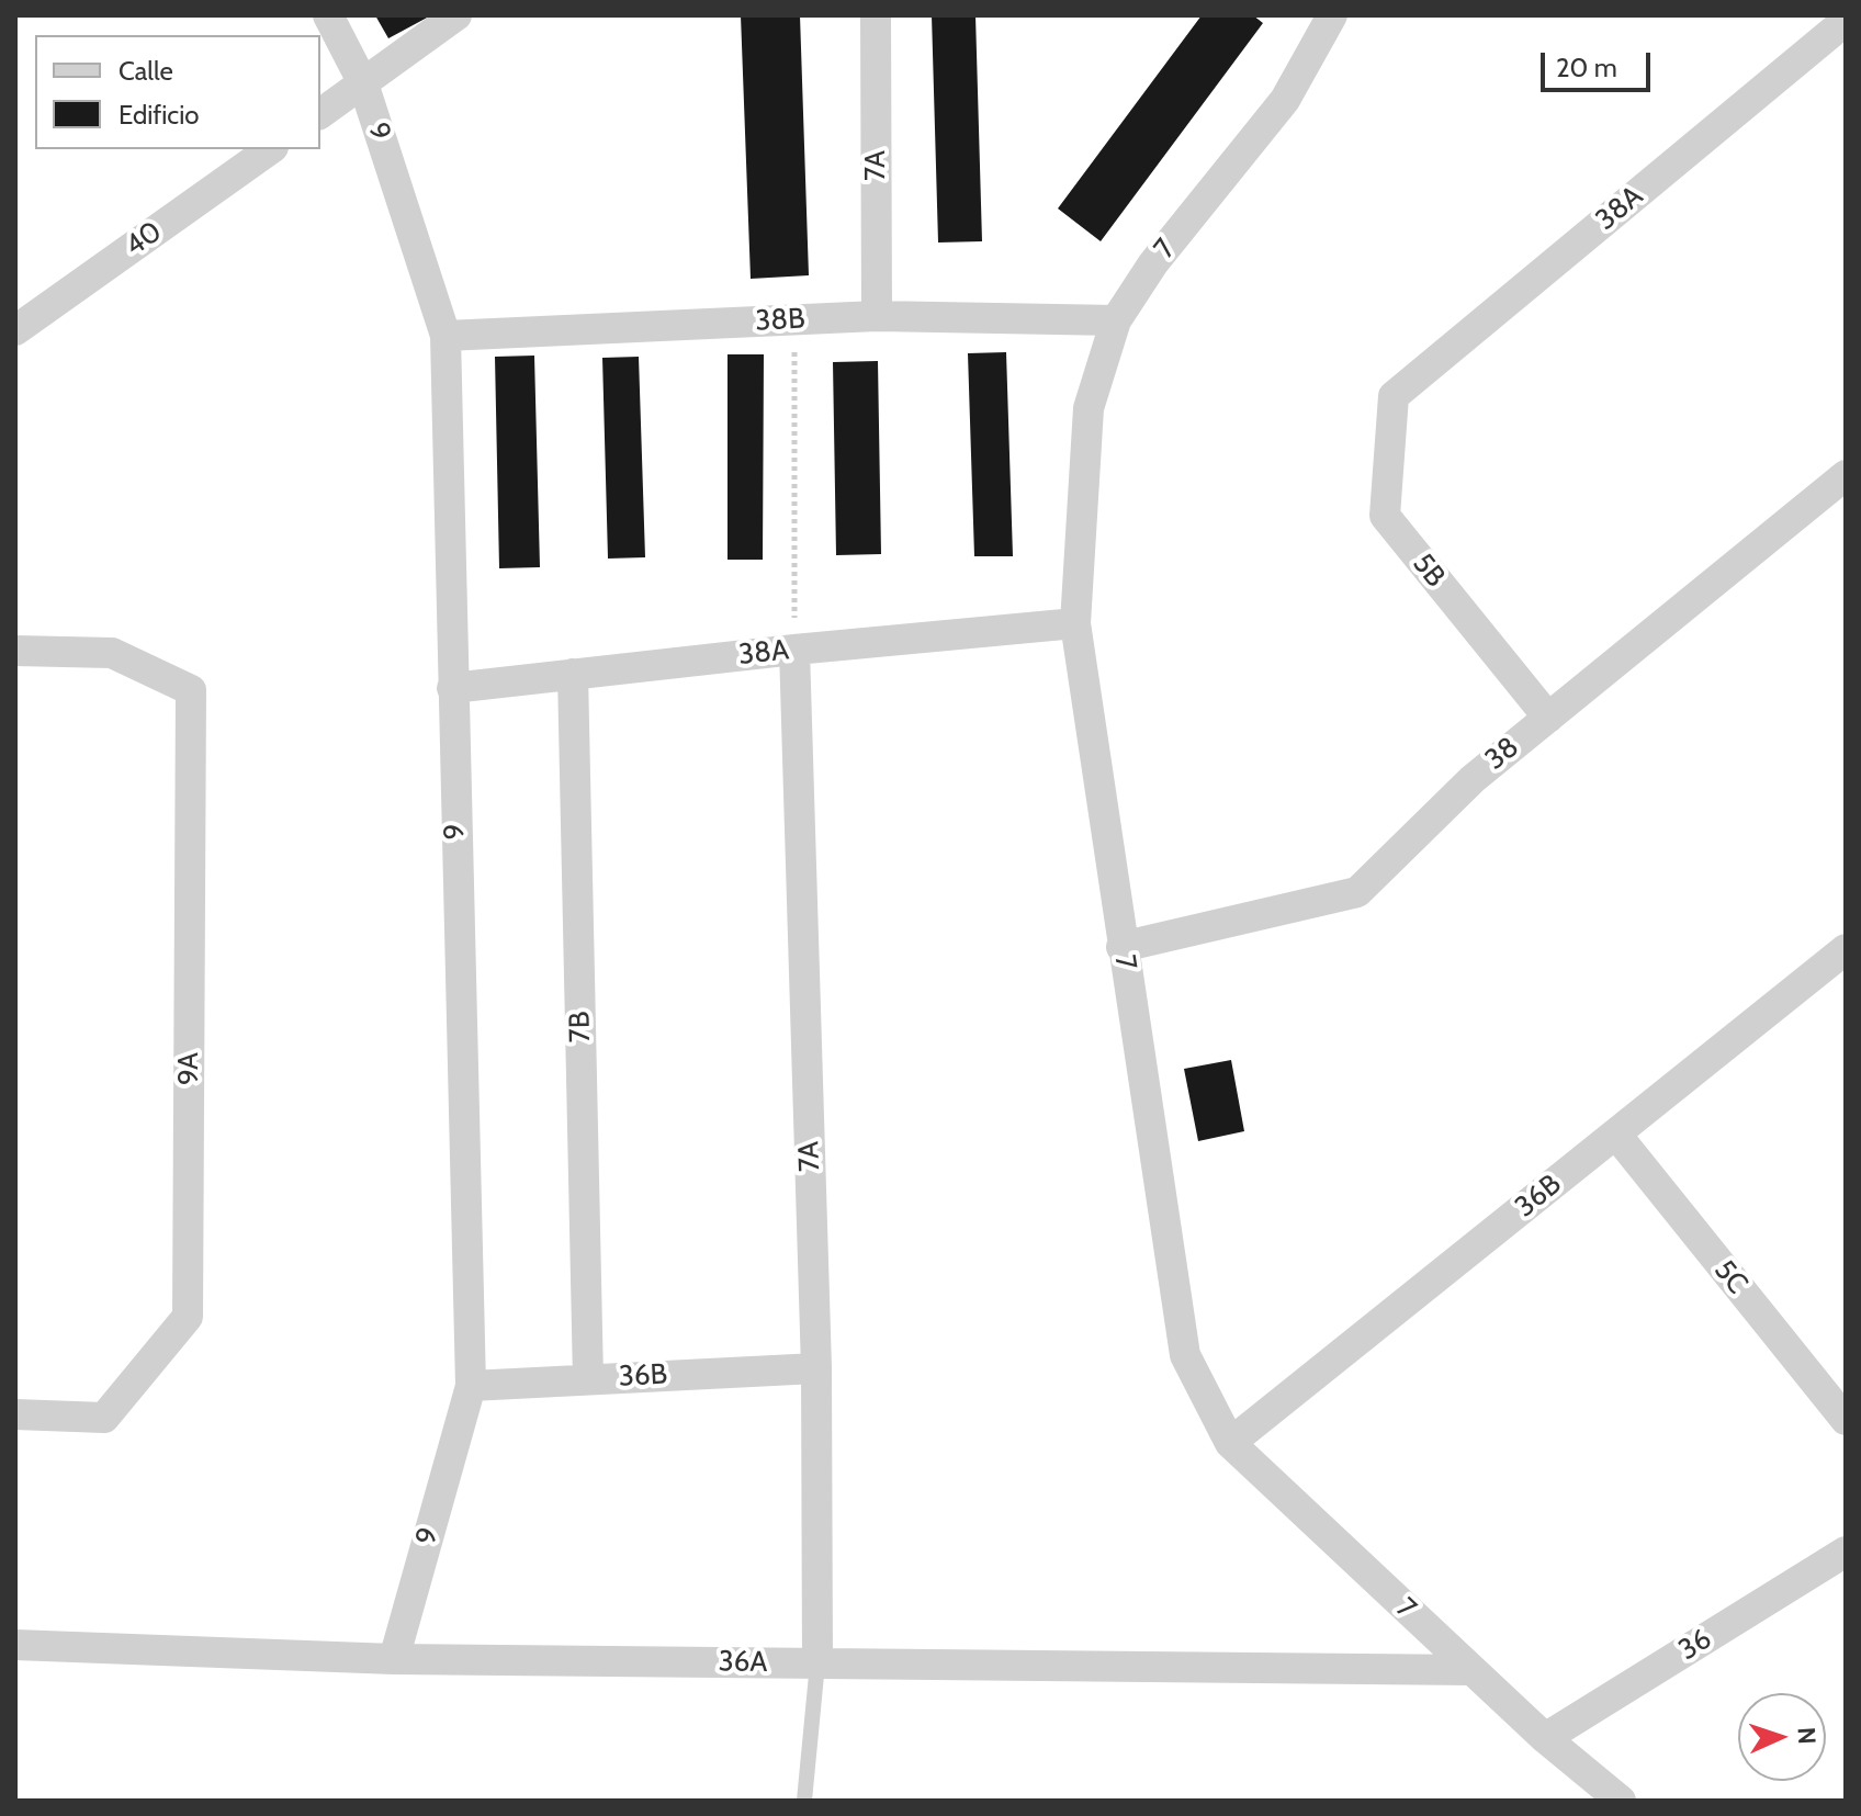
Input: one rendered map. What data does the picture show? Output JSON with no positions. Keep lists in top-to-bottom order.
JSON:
{
  "streets": {
    "street": [
      "9",
      "7A",
      "38A",
      "40",
      "7",
      "38B",
      "5B",
      "38",
      "7B",
      "9A",
      "36B",
      "5C",
      "36",
      "36A"
    ]
  },
  "crossings": [
    ["9", "38A"],
    ["9", "38B"],
    ["9", "36B"],
    ["9", "36A"],
    ["7A", "38A"],
    ["7A", "38B"],
    ["7A", "36B"],
    ["7A", "36A"],
    ["38A", "7"],
    ["38A", "5B"],
    ["38A", "7B"],
    ["7", "38B"],
    ["7", "38"],
    ["7", "36B"],
    ["7", "36"],
    ["7", "36A"],
    ["5B", "38"],
    ["7B", "36B"],
    ["36B", "5C"]
  ],
  "legend": ["Calle", "Edificio"],
  "scale_bar": "20 m",
  "north": "right"
}
